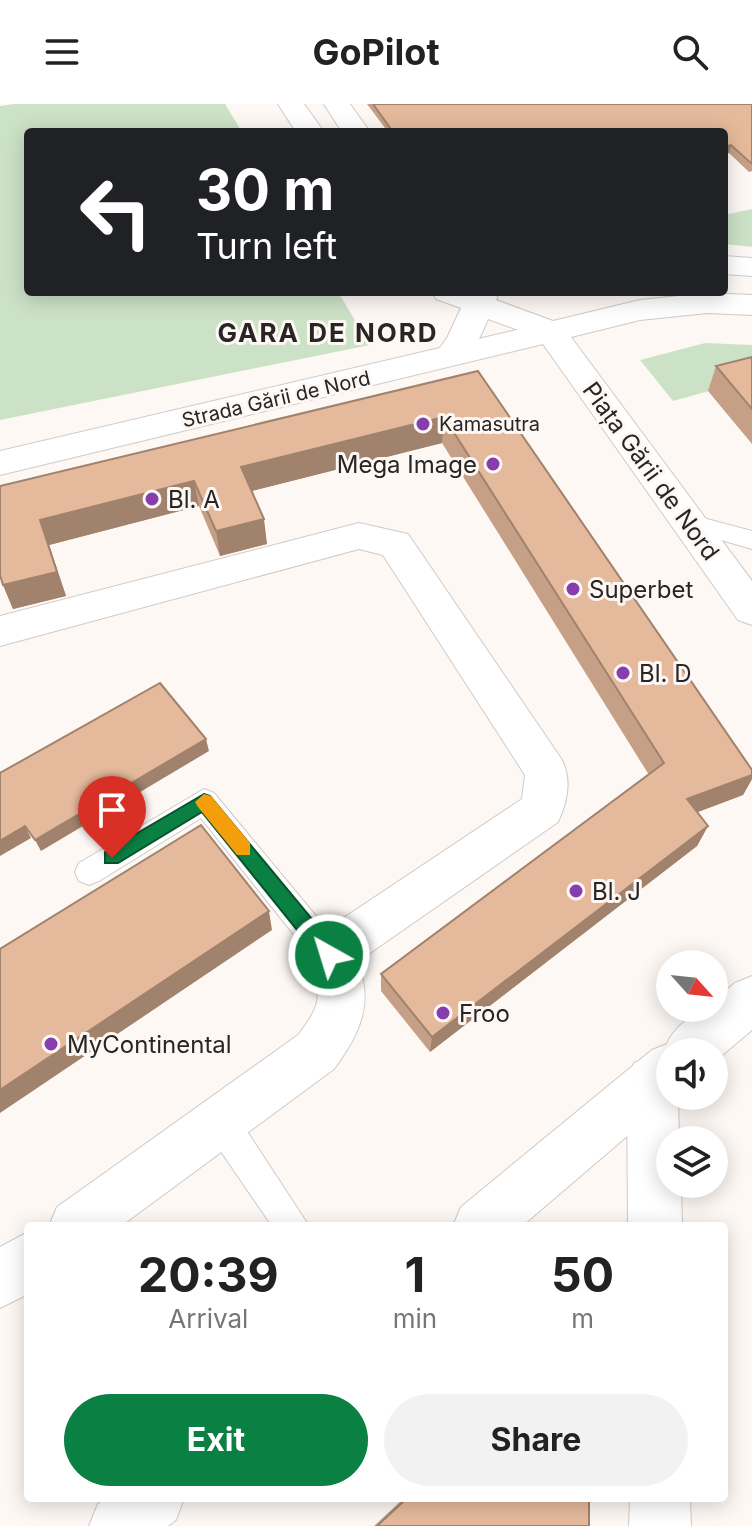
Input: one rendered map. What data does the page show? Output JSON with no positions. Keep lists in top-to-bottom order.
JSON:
{
  "streets": {
    "street": ["Strada Gării de Nord", "Piața Gării de Nord"]
  },
  "crossings": [
    ["Strada Gării de Nord", "Piața Gării de Nord"]
  ],
  "districts": ["GARA DE NORD"],
  "places": [
    "Kamasutra",
    "Mega Image",
    "Bl. A",
    "Superbet",
    "Bl. D",
    "Bl. J",
    "Froo",
    "MyContinental"
  ],
  "north": "bottom right",
  "page": {
    "header": "GoPilot",
    "turn": ["30 m", "Turn left"],
    "eta": [
      "20:39",
      "Arrival",
      "1",
      "min",
      "50",
      "m"
    ],
    "buttons": ["Exit", "Share"]
  }
}
